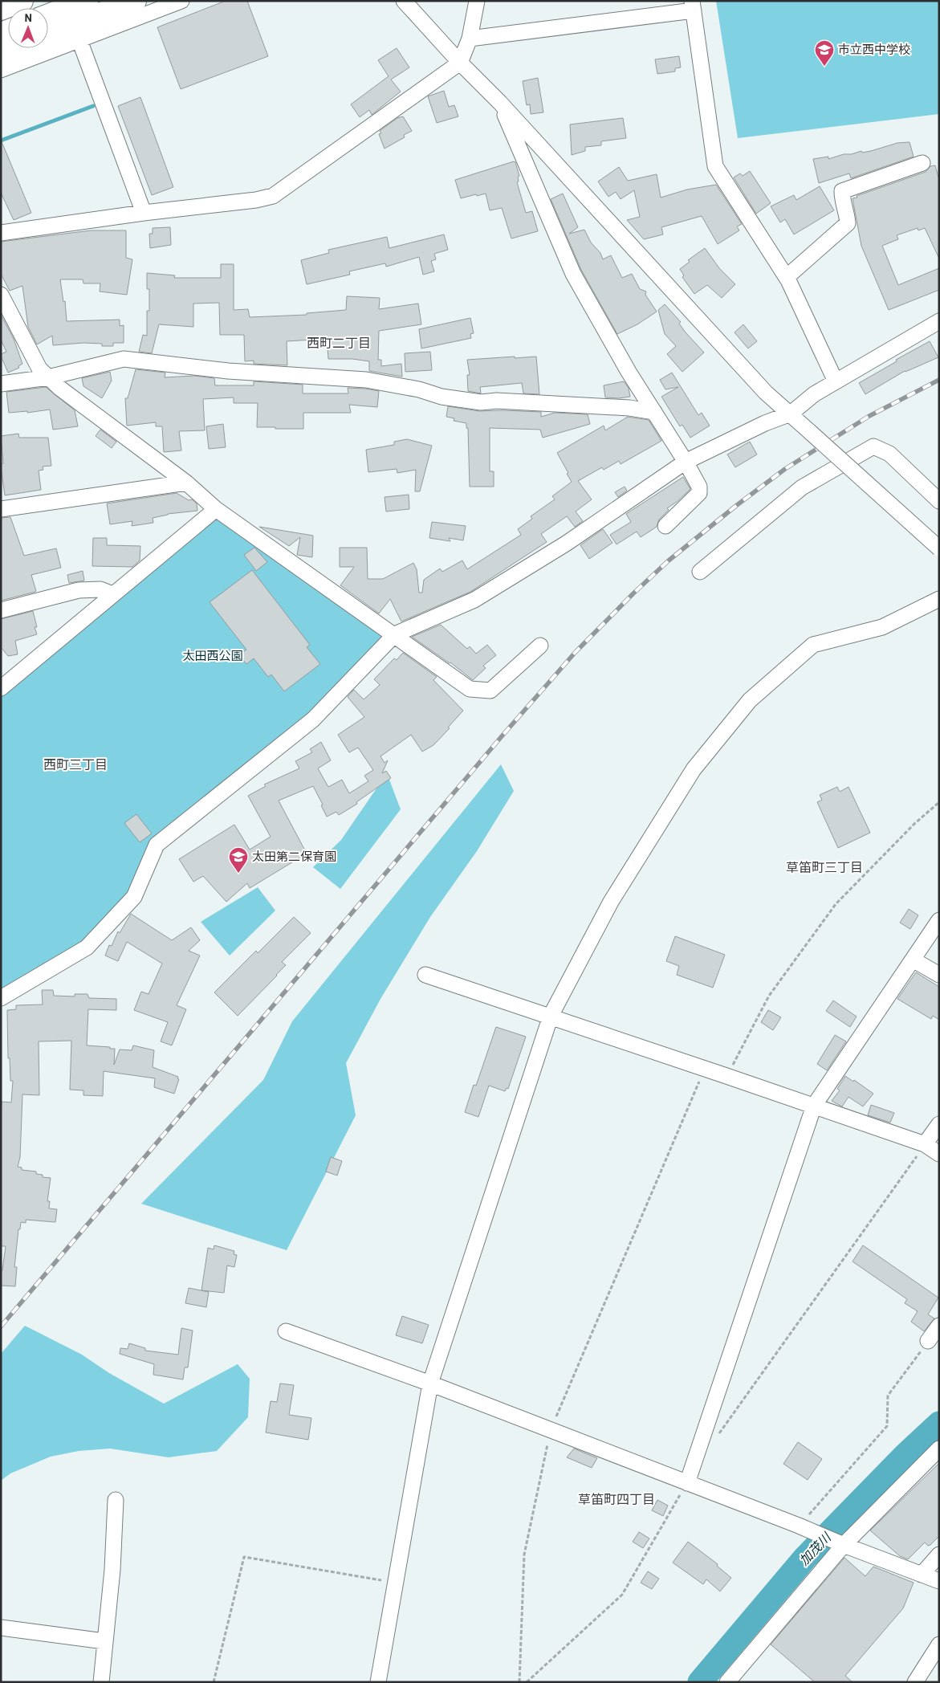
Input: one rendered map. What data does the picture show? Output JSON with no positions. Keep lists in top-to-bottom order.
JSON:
{
  "districts": [
    "西町二丁目",
    "西町三丁目",
    "草笛町三丁目",
    "草笛町四丁目"
  ],
  "water": ["加茂川"],
  "parks": ["太田西公園"],
  "places": {
    "school or university": ["市立西中学校", "太田第二保育園"]
  },
  "north": "top"
}
